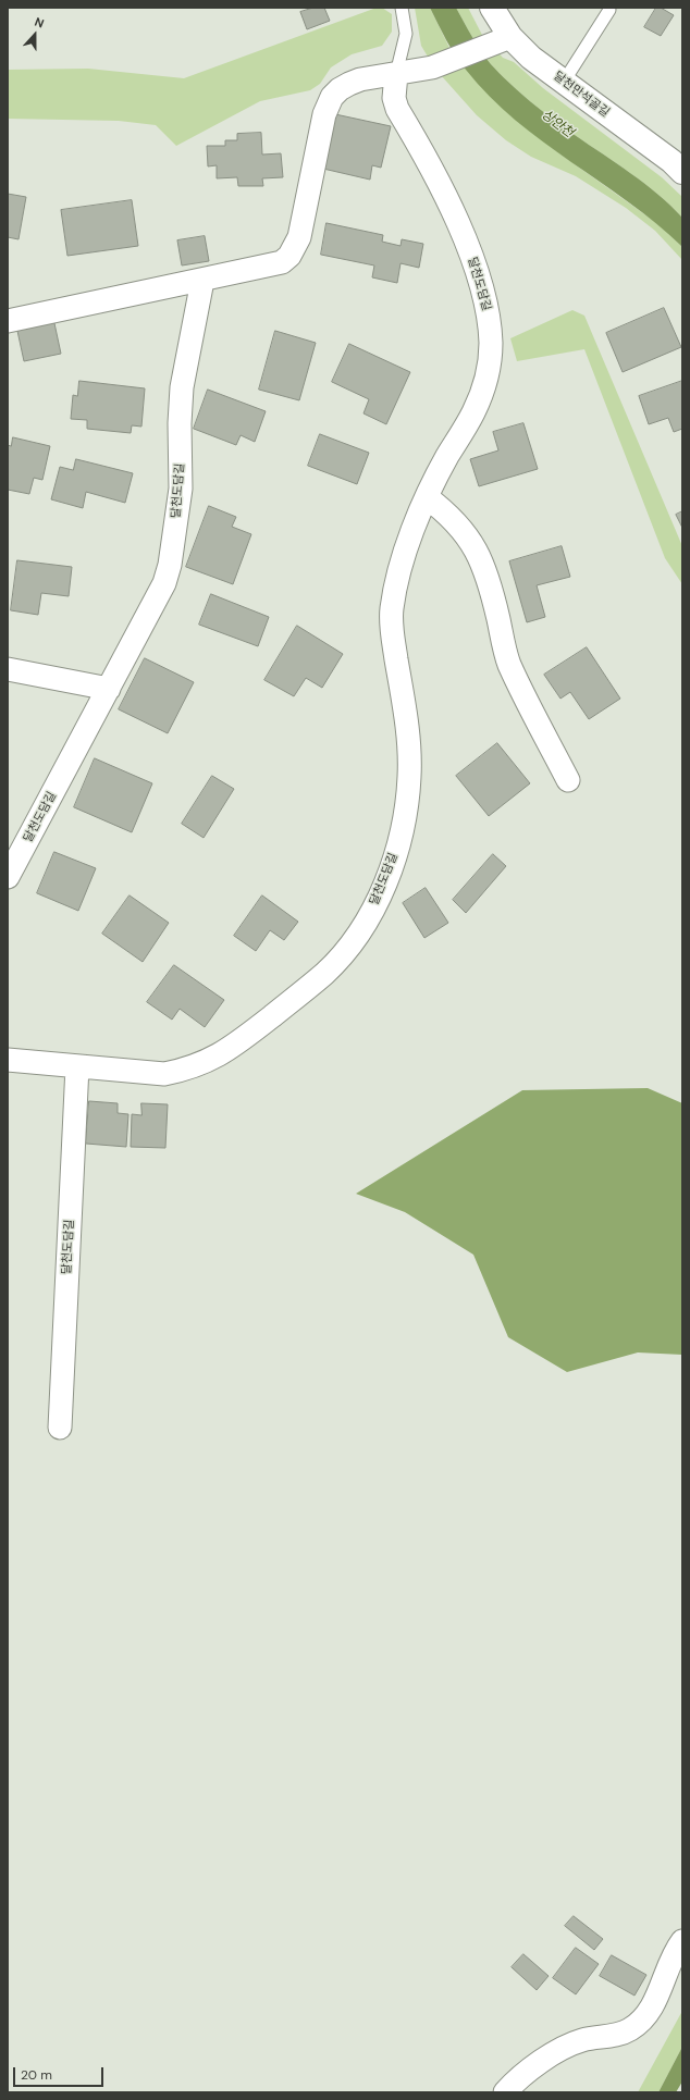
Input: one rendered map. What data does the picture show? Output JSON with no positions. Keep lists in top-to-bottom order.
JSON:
{
  "streets": {
    "street": ["달천만석골길", "달천도담길"]
  },
  "water": ["상안천"],
  "scale_bar": "20 m",
  "north": "top"
}
